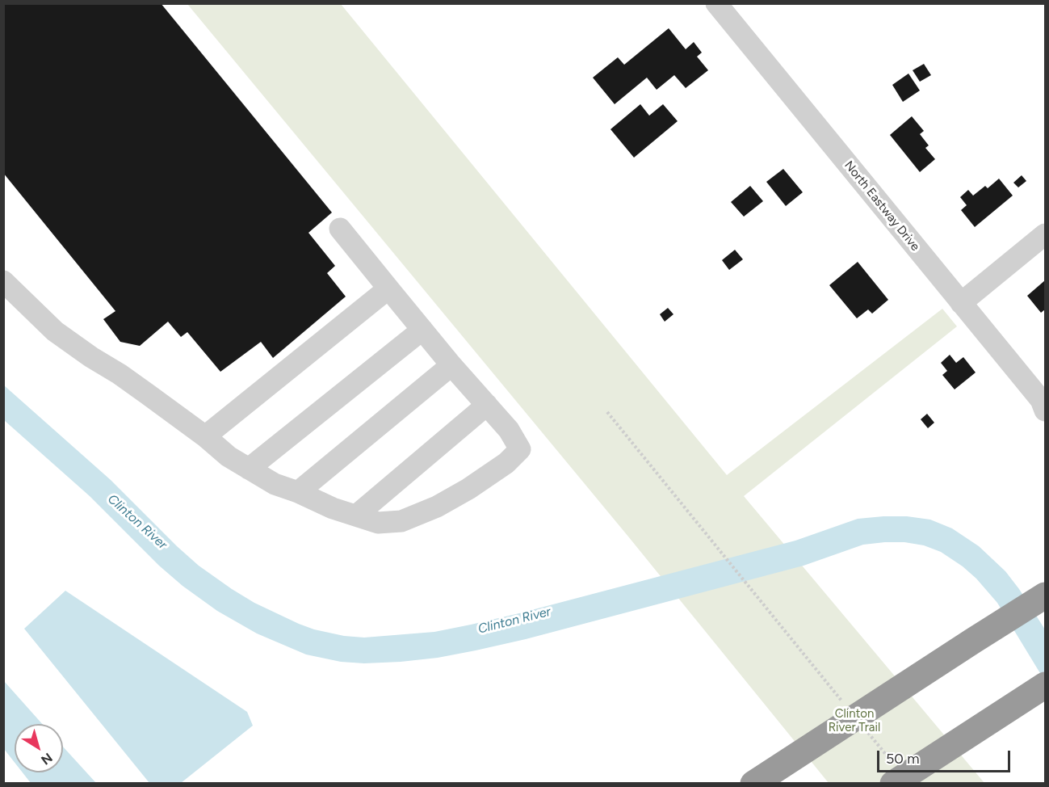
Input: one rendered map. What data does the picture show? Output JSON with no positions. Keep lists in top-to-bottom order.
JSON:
{
  "streets": {
    "street": ["North Eastway Drive"]
  },
  "water": ["Clinton River"],
  "parks": ["Clinton River Trail"],
  "scale_bar": "50 m",
  "north": "bottom right"
}
